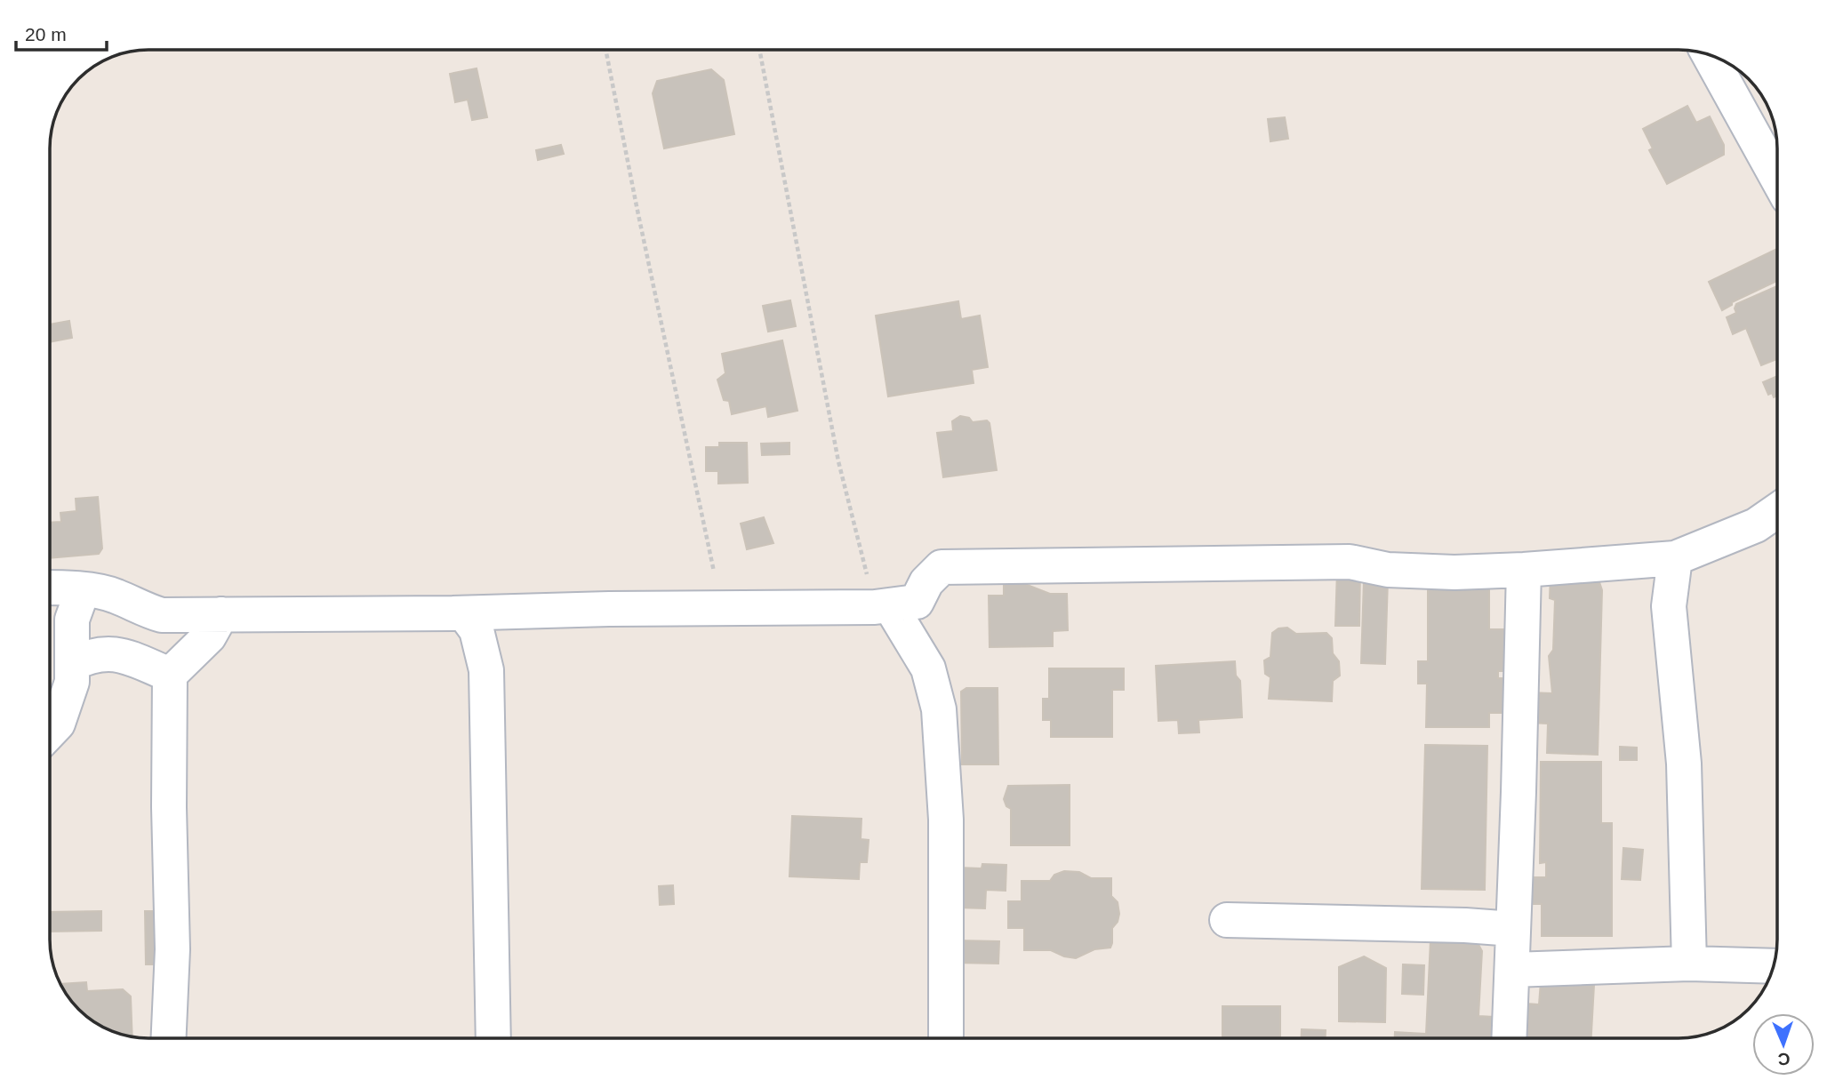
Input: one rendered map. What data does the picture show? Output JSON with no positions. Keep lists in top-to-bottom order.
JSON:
{
  "scale_bar": "20 m",
  "north": "bottom"
}
